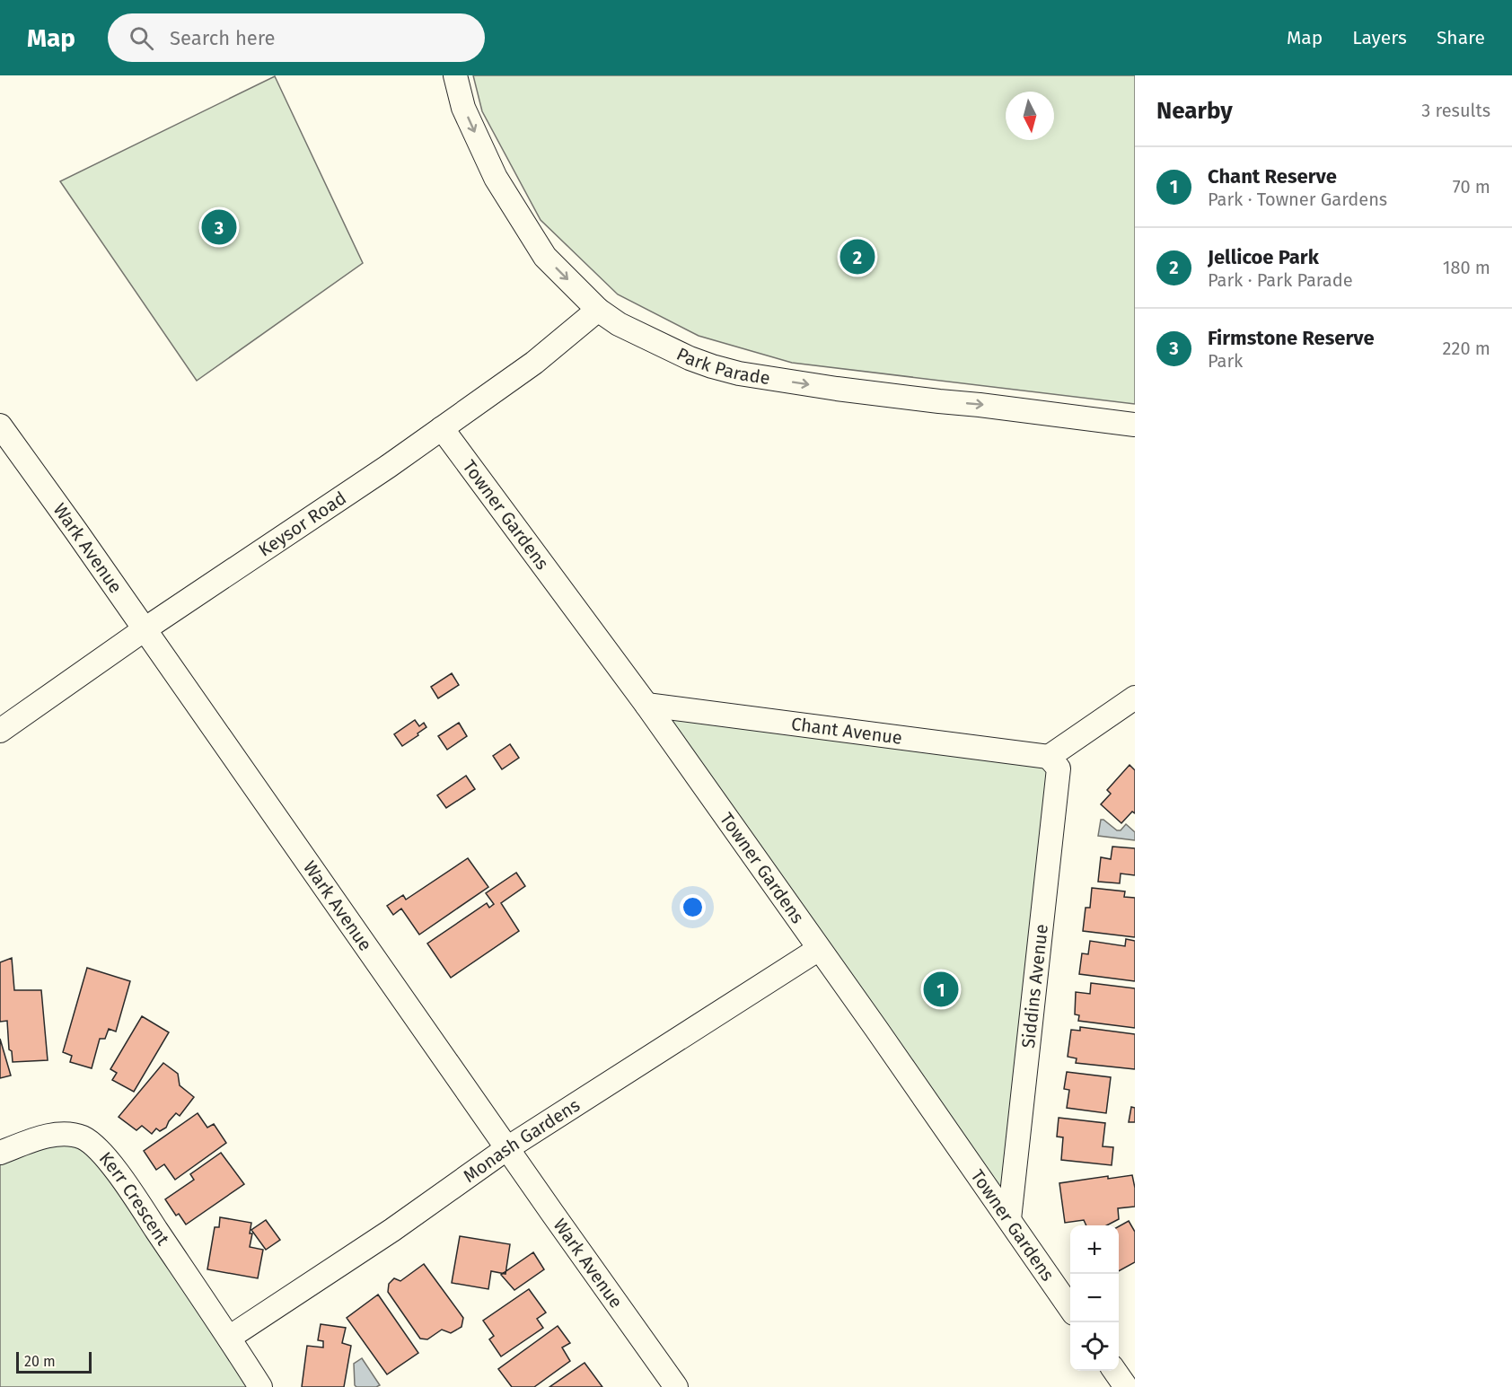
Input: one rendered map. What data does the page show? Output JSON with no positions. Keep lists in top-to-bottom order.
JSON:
{
  "streets": {
    "street": [
      "Park Parade",
      "Towner Gardens",
      "Keysor Road",
      "Wark Avenue",
      "Chant Avenue",
      "Siddins Avenue",
      "Monash Gardens",
      "Kerr Crescent"
    ]
  },
  "crossings": [
    ["Park Parade", "Keysor Road"],
    ["Towner Gardens", "Keysor Road"],
    ["Towner Gardens", "Chant Avenue"],
    ["Towner Gardens", "Siddins Avenue"],
    ["Towner Gardens", "Monash Gardens"],
    ["Keysor Road", "Wark Avenue"],
    ["Wark Avenue", "Monash Gardens"],
    ["Chant Avenue", "Siddins Avenue"],
    ["Monash Gardens", "Kerr Crescent"]
  ],
  "one_way": ["Park Parade"],
  "scale_bar": "20 m",
  "north": "bottom",
  "page": {
    "header": "Map",
    "search": "Search here",
    "nav": ["Map", "Layers", "Share"],
    "heading": ["Nearby", "3 results"],
    "list": [
      {
        "mark": "1",
        "name": "Chant Reserve",
        "note": "Park · Towner Gardens",
        "value": "70 m"
      },
      {
        "mark": "2",
        "name": "Jellicoe Park",
        "note": "Park · Park Parade",
        "value": "180 m"
      },
      {
        "mark": "3",
        "name": "Firmstone Reserve",
        "note": "Park",
        "value": "220 m"
      }
    ],
    "pins": ["3", "2", "1"],
    "map_buttons": ["+", "−"],
    "scale": "20 m"
  }
}
